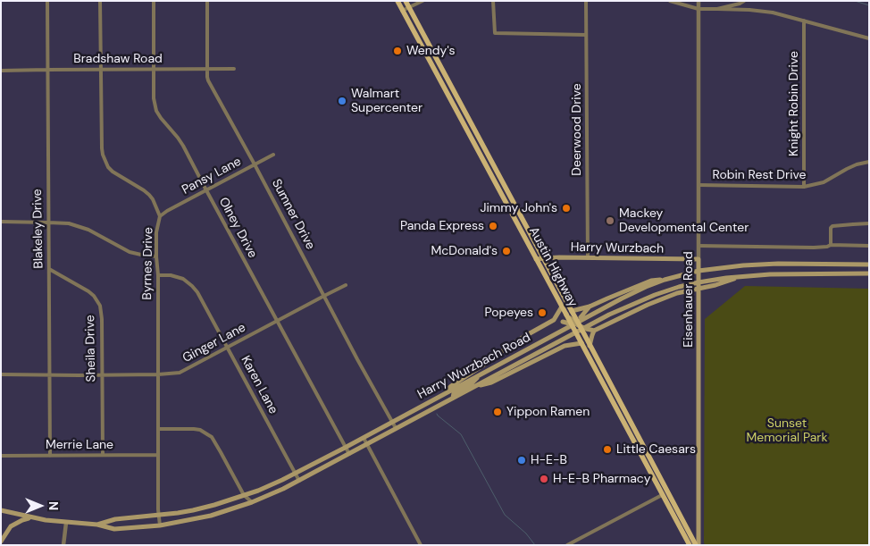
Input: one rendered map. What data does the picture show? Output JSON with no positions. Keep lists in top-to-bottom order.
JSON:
{
  "streets": {
    "main road": [
      "Harry Wurzbach",
      "Austin Highway",
      "Eisenhauer Road",
      "Harry Wurzbach Road"
    ],
    "street": [
      "Bradshaw Road",
      "Knight Robin Drive",
      "Deerwood Drive",
      "Robin Rest Drive",
      "Pansy Lane",
      "Sumner Drive",
      "Olney Drive",
      "Blakeley Drive",
      "Byrnes Drive",
      "Ginger Lane",
      "Sheila Drive",
      "Karen Lane",
      "Merrie Lane"
    ]
  },
  "crossings": [
    ["Bradshaw Road", "Sumner Drive"],
    ["Bradshaw Road", "Olney Drive"],
    ["Bradshaw Road", "Blakeley Drive"],
    ["Bradshaw Road", "Byrnes Drive"],
    ["Knight Robin Drive", "Robin Rest Drive"],
    ["Deerwood Drive", "Harry Wurzbach"],
    ["Robin Rest Drive", "Eisenhauer Road"],
    ["Pansy Lane", "Sumner Drive"],
    ["Pansy Lane", "Olney Drive"],
    ["Pansy Lane", "Byrnes Drive"],
    ["Sumner Drive", "Ginger Lane"],
    ["Sumner Drive", "Harry Wurzbach Road"],
    ["Olney Drive", "Ginger Lane"],
    ["Olney Drive", "Harry Wurzbach Road"],
    ["Blakeley Drive", "Ginger Lane"],
    ["Blakeley Drive", "Sheila Drive"],
    ["Blakeley Drive", "Merrie Lane"],
    ["Harry Wurzbach", "Austin Highway"],
    ["Harry Wurzbach", "Eisenhauer Road"],
    ["Byrnes Drive", "Ginger Lane"],
    ["Byrnes Drive", "Harry Wurzbach Road"],
    ["Byrnes Drive", "Karen Lane"],
    ["Byrnes Drive", "Merrie Lane"],
    ["Austin Highway", "Eisenhauer Road"],
    ["Eisenhauer Road", "Harry Wurzbach Road"],
    ["Ginger Lane", "Sheila Drive"],
    ["Ginger Lane", "Karen Lane"],
    ["Sheila Drive", "Merrie Lane"],
    ["Harry Wurzbach Road", "Karen Lane"]
  ],
  "parks": ["Sunset Memorial Park"],
  "places": [
    "Wendy's",
    "Walmart Supercenter",
    "Jimmy John's",
    "Mackey Developmental Center",
    "Panda Express",
    "McDonald's",
    "Popeyes",
    "Yippon Ramen",
    "Little Caesars",
    "H-E-B",
    "H-E-B Pharmacy"
  ],
  "north": "right"
}
